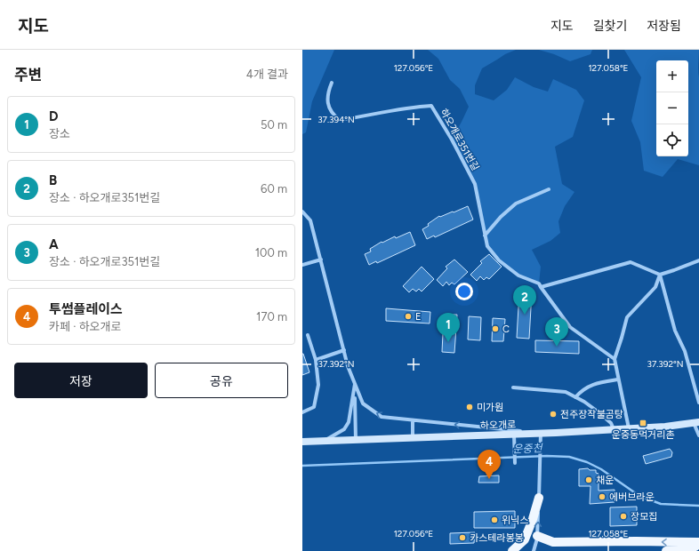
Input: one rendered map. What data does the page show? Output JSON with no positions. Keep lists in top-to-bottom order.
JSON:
{
  "streets": {
    "street": ["하오개로351번길", "하오개로"]
  },
  "water": ["운중천"],
  "places": {
    "other": [
      "E",
      "C",
      "미가원",
      "전주장작불곰탕",
      "채운",
      "에버브라운",
      "장모집",
      "위닉스",
      "카스테라봉봉"
    ],
    "transit": ["운중동먹거리촌"]
  },
  "page": {
    "header": "지도",
    "nav": ["지도", "길찾기", "저장됨"],
    "heading": ["주변", "4개 결과"],
    "map_buttons": ["+", "−"],
    "list": [
      {
        "mark": "1",
        "name": "D",
        "note": "장소",
        "value": "50 m"
      },
      {
        "mark": "2",
        "name": "B",
        "note": "장소 · 하오개로351번길",
        "value": "60 m"
      },
      {
        "mark": "3",
        "name": "A",
        "note": "장소 · 하오개로351번길",
        "value": "100 m"
      },
      {
        "mark": "4",
        "name": "투썸플레이스",
        "note": "카페 · 하오개로",
        "value": "170 m"
      }
    ],
    "pins": [
      "2",
      "1",
      "3",
      "4"
    ],
    "buttons": ["저장", "공유"]
  },
  "coordinates": [
    "127.056°E",
    "127.058°E",
    "37.394°N",
    "37.392°N"
  ]
}
